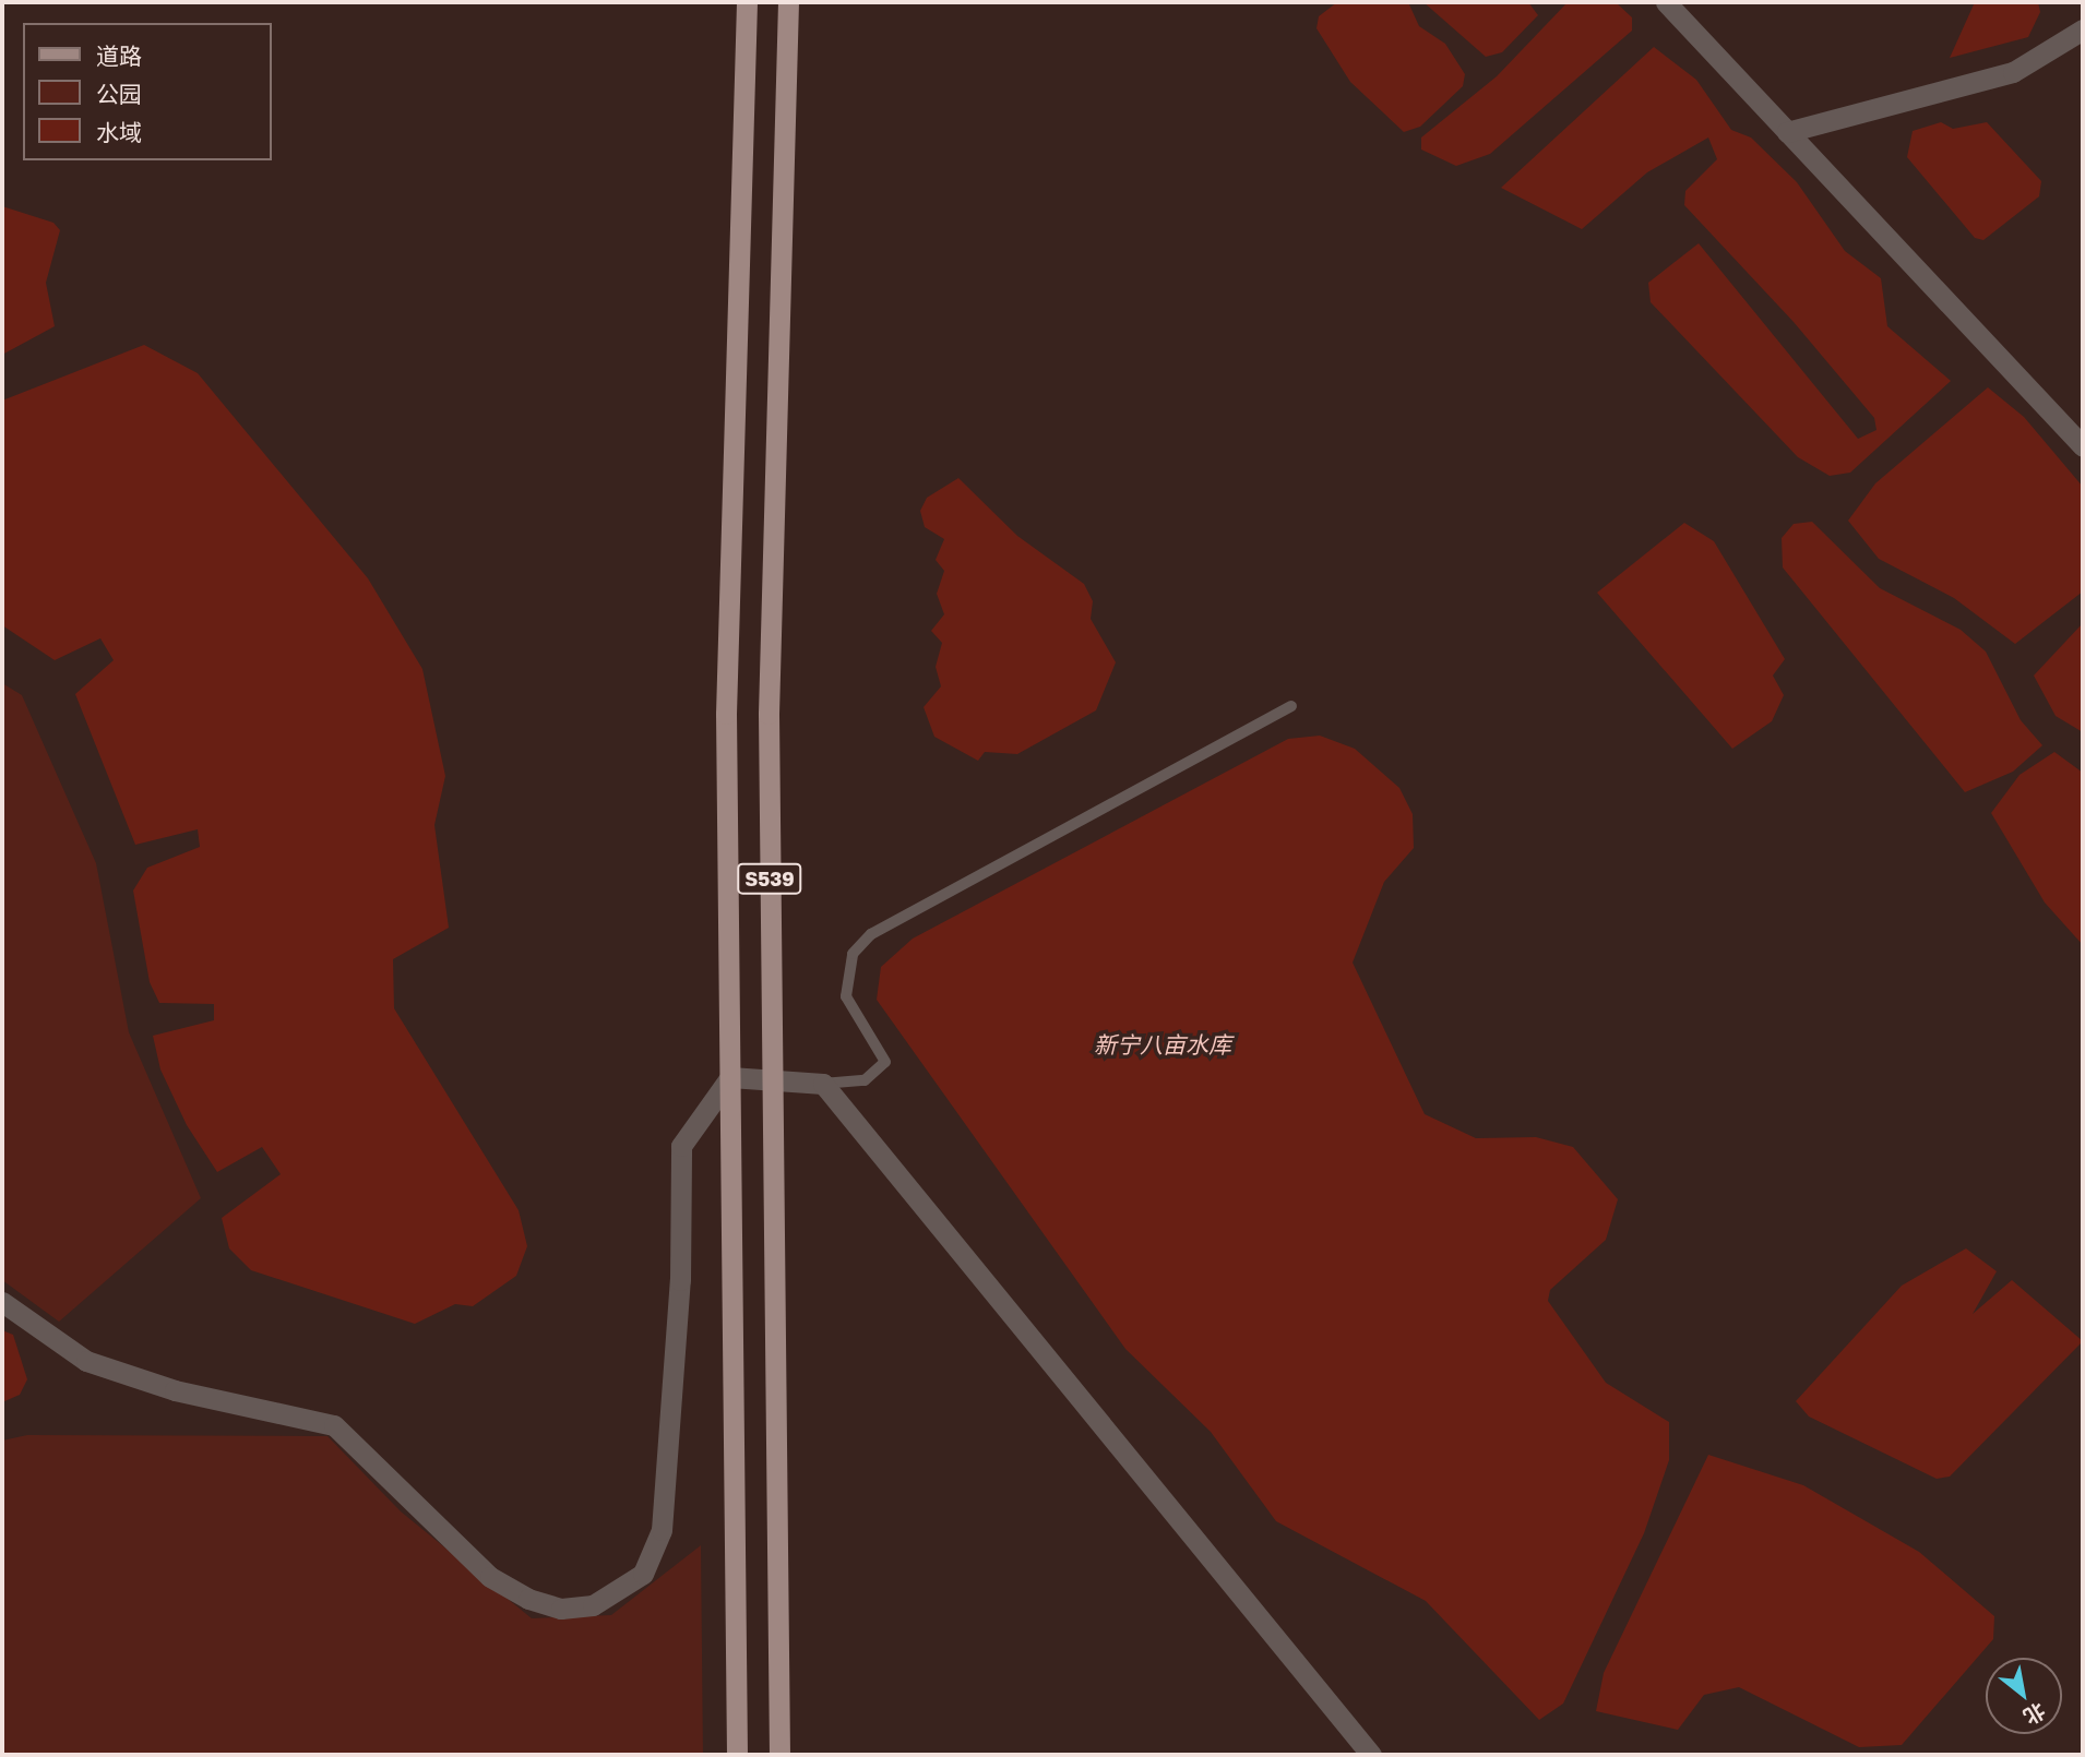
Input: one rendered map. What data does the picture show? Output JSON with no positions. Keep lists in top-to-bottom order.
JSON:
{
  "streets": {
    "main road": ["S539"]
  },
  "water": ["新宁八亩水库"],
  "legend": ["道路", "公园", "水域"],
  "north": "bottom right"
}
